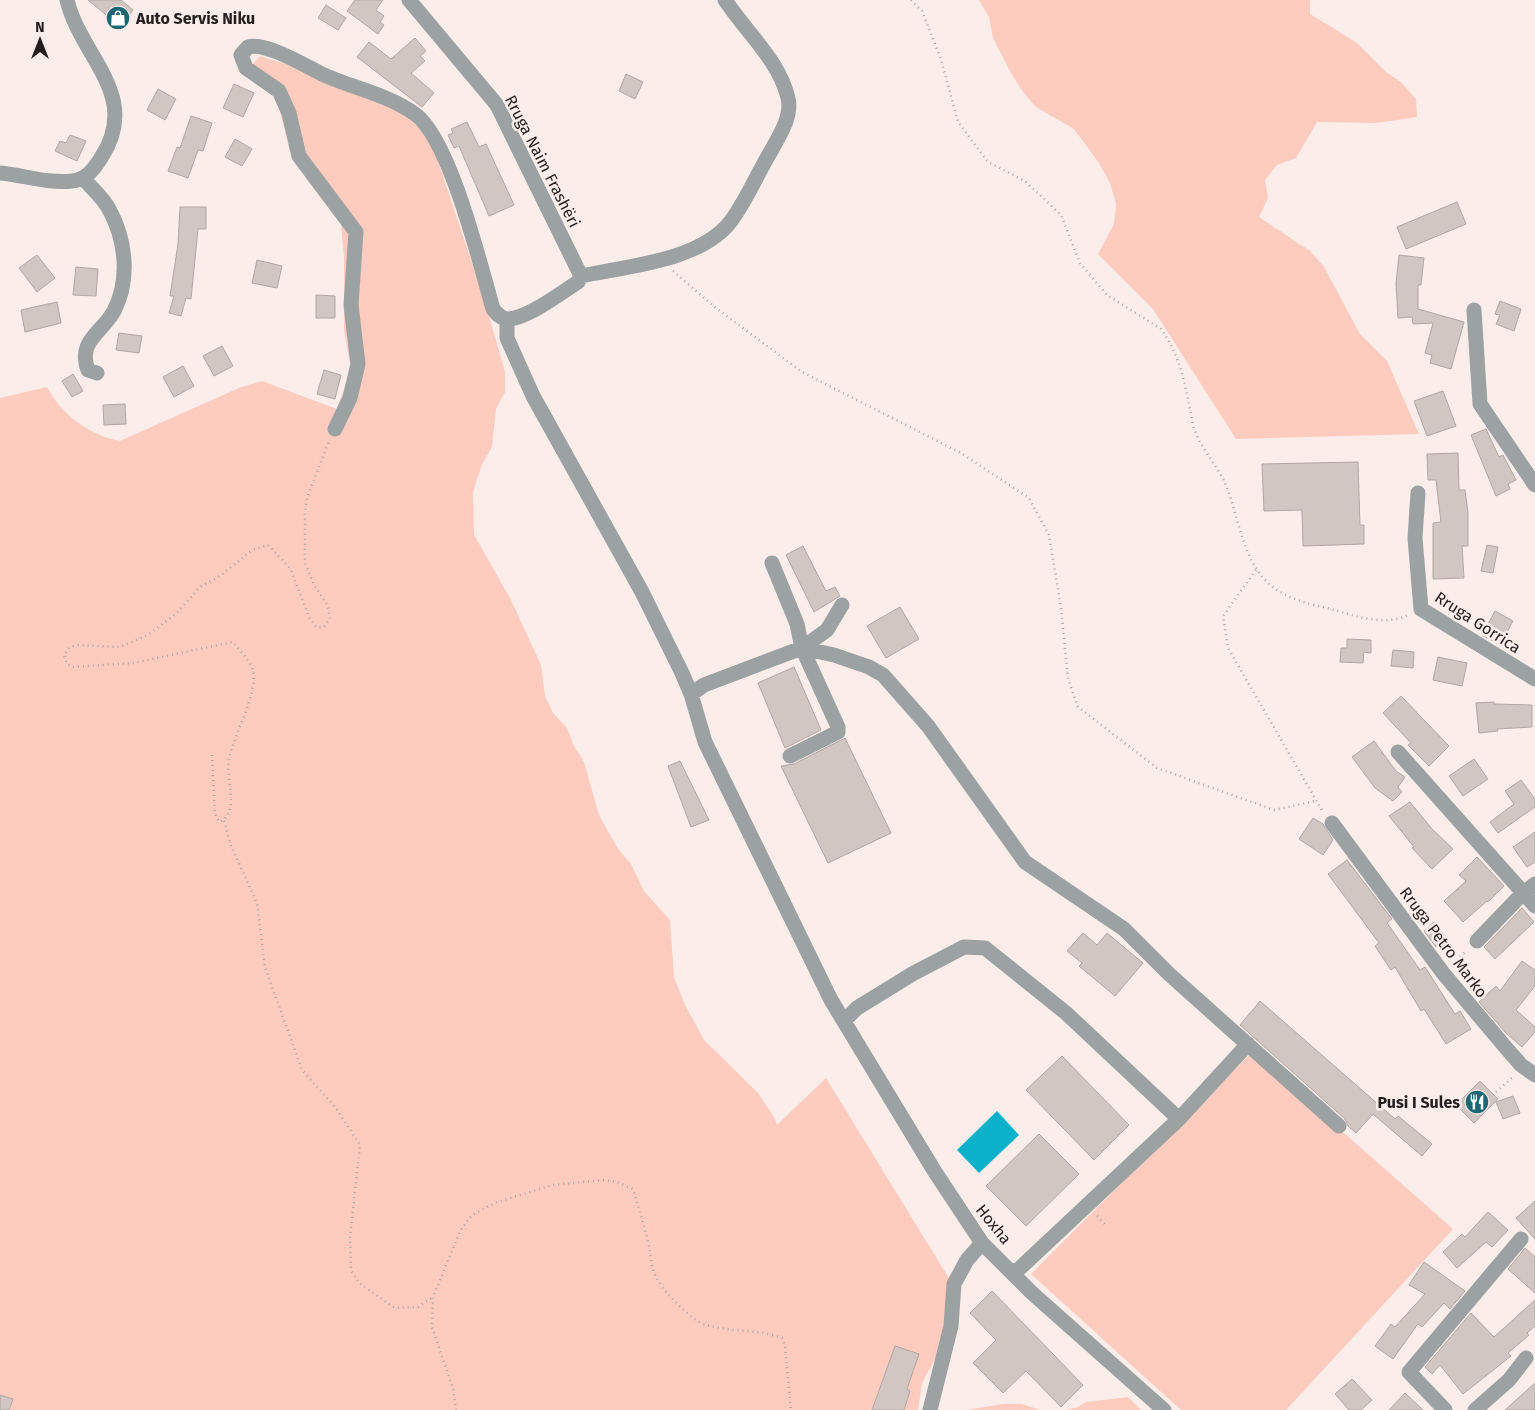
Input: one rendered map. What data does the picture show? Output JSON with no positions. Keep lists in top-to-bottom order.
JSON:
{
  "streets": {
    "street": [
      "Rruga Naim Frashëri",
      "Rruga Gorrica",
      "Rruga Petro Marko",
      "Hoxha"
    ]
  },
  "places": {
    "shop": ["Auto Servis Niku"],
    "restaurant": ["Pusi I Sules"]
  },
  "north": "top"
}
